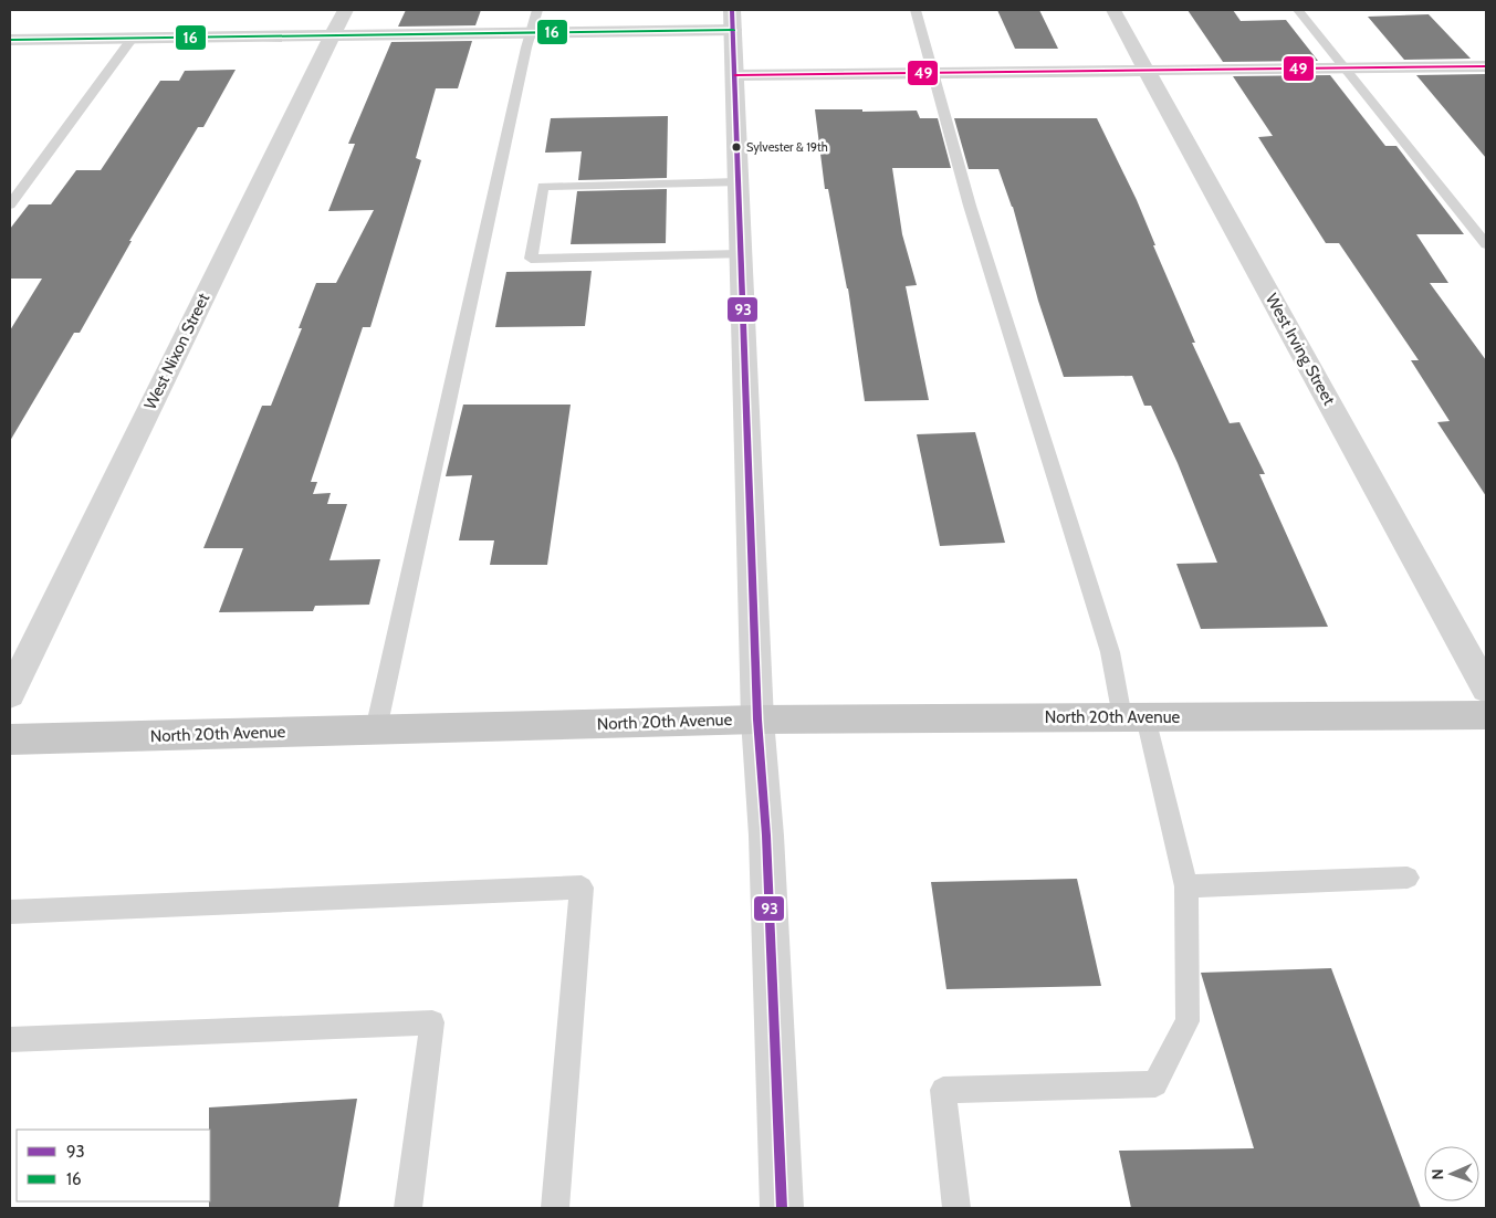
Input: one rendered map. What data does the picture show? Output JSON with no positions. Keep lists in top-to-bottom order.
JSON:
{
  "streets": {
    "main road": ["North 20th Avenue"],
    "street": ["West Irving Street", "West Nixon Street"]
  },
  "places": ["Sylvester & 19th"],
  "lines": ["transit line 93", "transit line 16", "transit line 49"],
  "legend": ["93", "16"],
  "north": "left"
}
